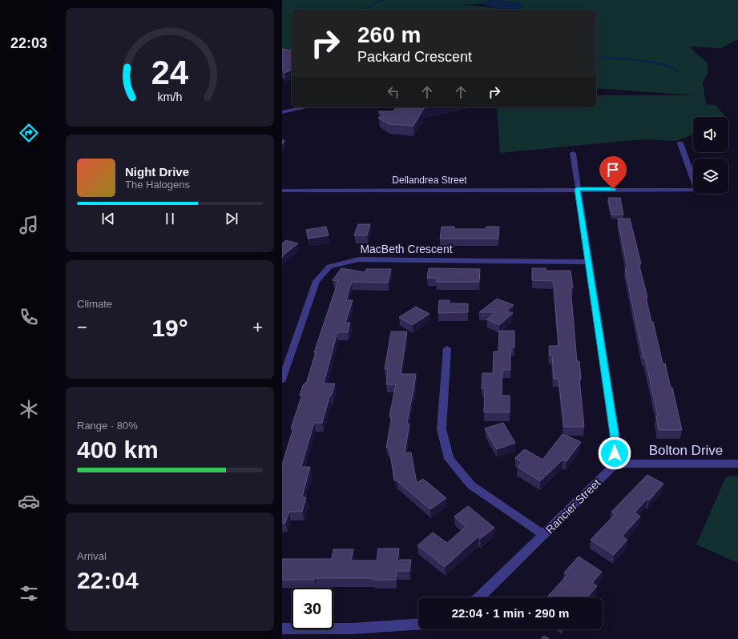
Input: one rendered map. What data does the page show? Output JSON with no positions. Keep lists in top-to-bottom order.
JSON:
{
  "streets": {
    "street": [
      "Dellandrea Street",
      "MacBeth Crescent",
      "Bolton Drive",
      "Rancier Street"
    ]
  },
  "crossings": [
    ["Bolton Drive", "Rancier Street"]
  ],
  "page": {
    "tabs": "22:03",
    "turn": ["260 m", "Packard Crescent"],
    "song": ["Night Drive", "The Halogens"],
    "tile": [
      "Climate",
      ["Range · 80%", "400 km"],
      ["Arrival", "22:04"]
    ],
    "heat": ["−", "19°", "+"],
    "limit": "30",
    "trip": "22:04 · 1 min · 290 m",
    "gauge": ["24", "km/h"]
  }
}
